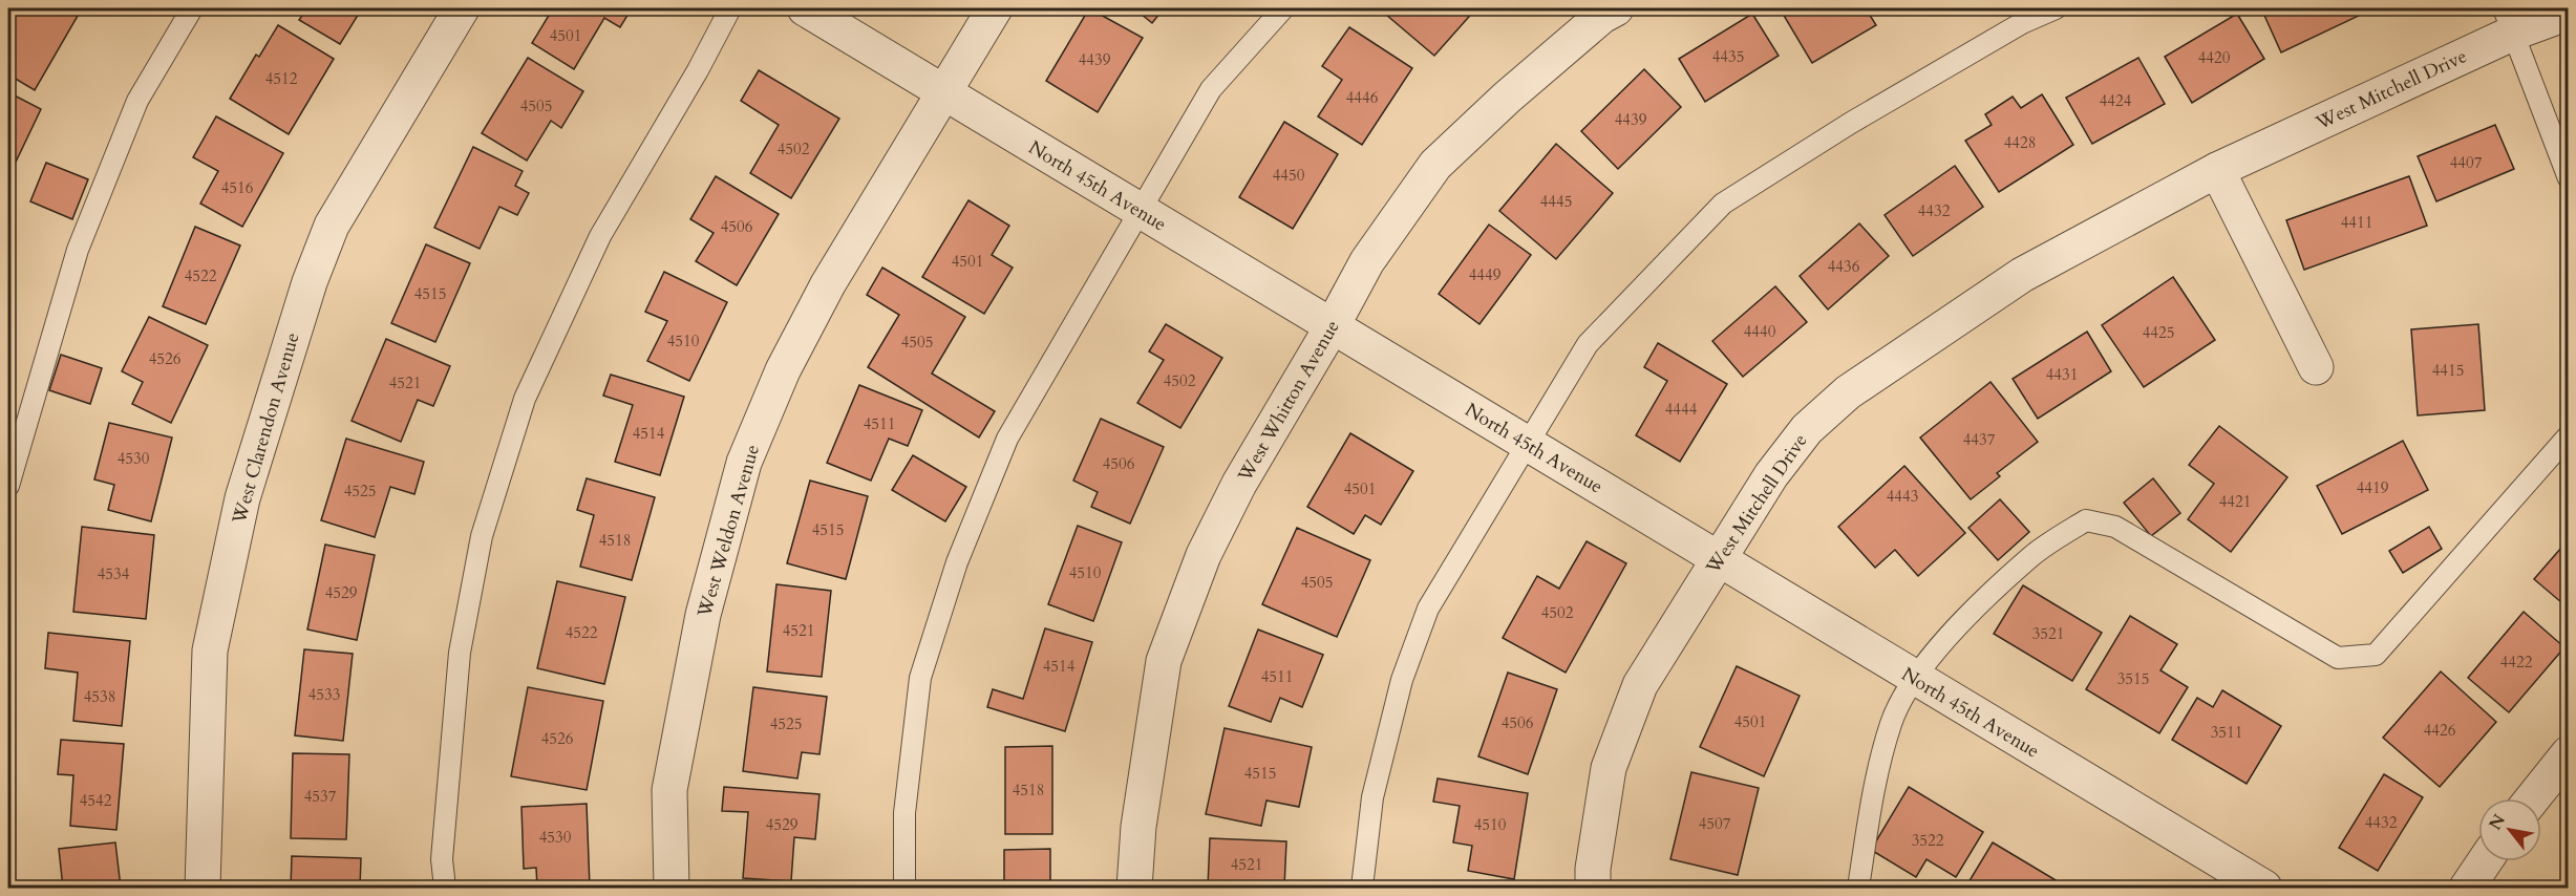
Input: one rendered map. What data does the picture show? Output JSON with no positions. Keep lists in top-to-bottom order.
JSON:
{
  "streets": {
    "street": [
      "West Mitchell Drive",
      "North 45th Avenue",
      "West Whitton Avenue",
      "West Clarendon Avenue",
      "West Weldon Avenue"
    ]
  },
  "crossings": [
    ["West Mitchell Drive", "North 45th Avenue"],
    ["North 45th Avenue", "West Whitton Avenue"],
    ["North 45th Avenue", "West Weldon Avenue"]
  ],
  "house_numbers": [
    "4501",
    "4435",
    "4420",
    "4439",
    "4512",
    "4446",
    "4424",
    "4505",
    "4439",
    "4428",
    "4502",
    "4407",
    "4450",
    "4516",
    "4445",
    "4432",
    "4411",
    "4506",
    "4501",
    "4436",
    "4449",
    "4522",
    "4515",
    "4440",
    "4425",
    "4510",
    "4505",
    "4526",
    "4415",
    "4431",
    "4502",
    "4521",
    "4444",
    "4511",
    "4514",
    "4437",
    "4530",
    "4506",
    "4419",
    "4501",
    "4525",
    "4443",
    "4421",
    "4515",
    "4518",
    "4510",
    "4534",
    "4505",
    "4529",
    "4502",
    "4521",
    "4522",
    "3521",
    "4422",
    "4514",
    "4511",
    "3515",
    "4533",
    "4538",
    "4501",
    "4506",
    "4525",
    "4426",
    "3511",
    "4526",
    "4515",
    "4518",
    "4537",
    "4542",
    "4432",
    "4507",
    "4529",
    "4510",
    "4530",
    "3522",
    "4521"
  ],
  "north": "top left"
}
